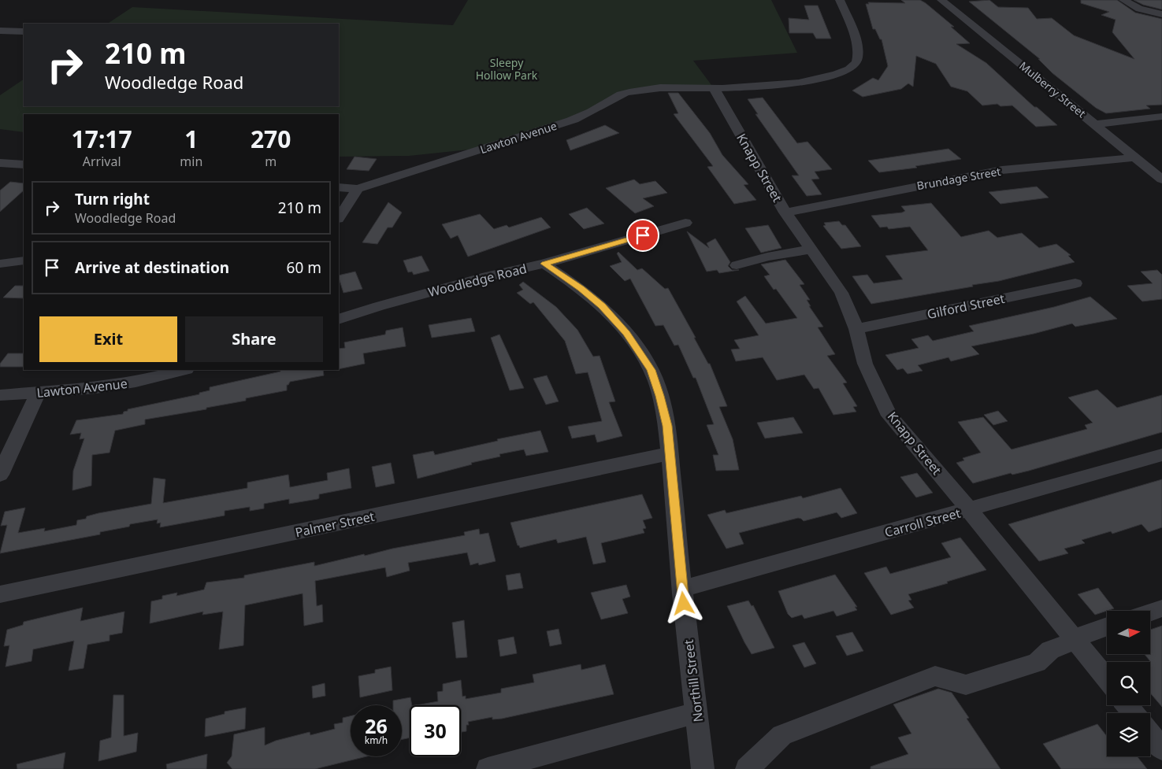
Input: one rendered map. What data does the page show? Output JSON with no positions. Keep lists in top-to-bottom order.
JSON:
{
  "streets": {
    "street": [
      "Mulberry Street",
      "Lawton Avenue",
      "Knapp Street",
      "Brundage Street",
      "Woodledge Road",
      "Gilford Street",
      "Carroll Street",
      "Palmer Street",
      "Northill Street"
    ]
  },
  "crossings": [
    ["Mulberry Street", "Brundage Street"],
    ["Lawton Avenue", "Knapp Street"],
    ["Knapp Street", "Brundage Street"],
    ["Knapp Street", "Gilford Street"],
    ["Knapp Street", "Carroll Street"],
    ["Woodledge Road", "Northill Street"],
    ["Carroll Street", "Northill Street"],
    ["Palmer Street", "Northill Street"]
  ],
  "parks": ["Sleepy Hollow Park"],
  "north": "right",
  "page": {
    "turn": ["210 m", "Woodledge Road"],
    "eta": [
      "17:17",
      "Arrival",
      "1",
      "min",
      "270",
      "m"
    ],
    "list": [
      {
        "name": "Turn right",
        "note": "Woodledge Road",
        "value": "210 m"
      },
      {
        "name": "Arrive at destination",
        "value": "60 m"
      }
    ],
    "buttons": ["Exit", "Share"],
    "speed": "26 km/h",
    "limit": "30"
  }
}
